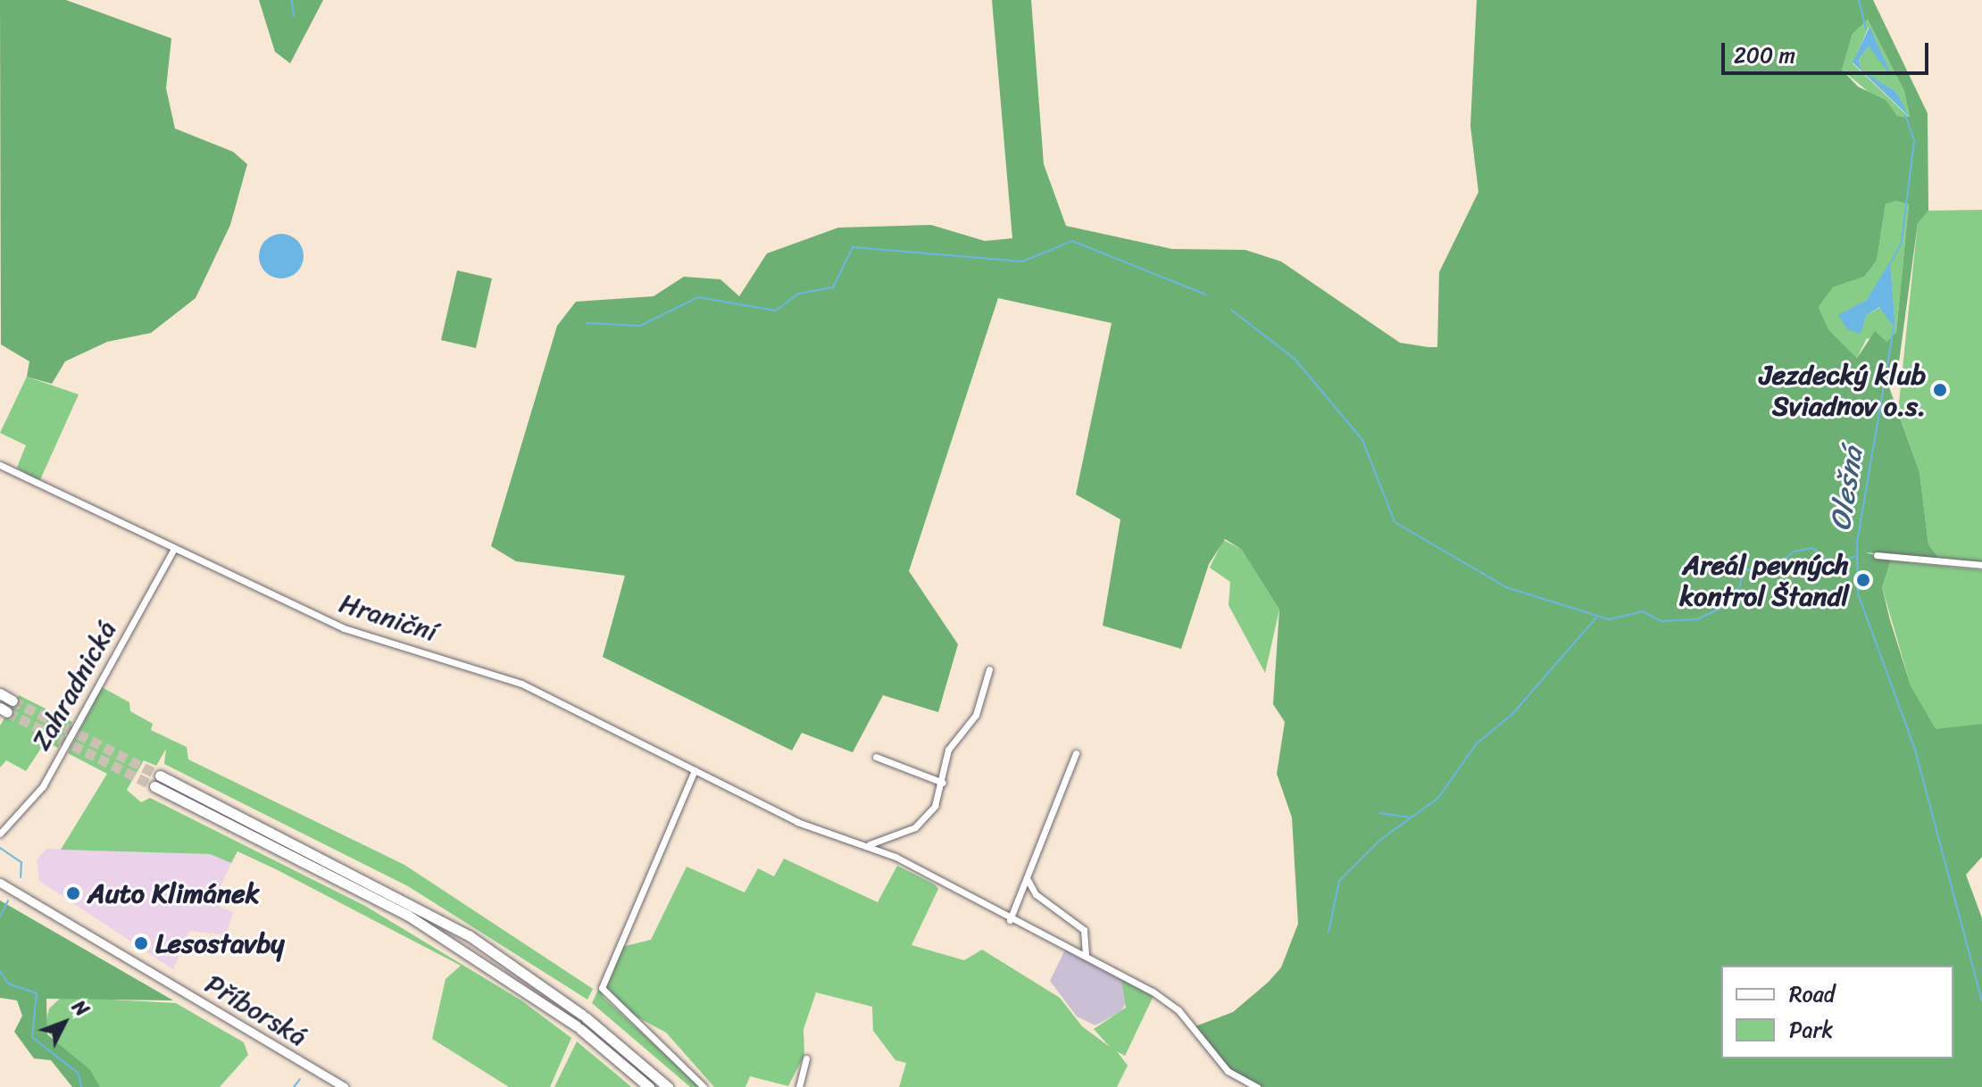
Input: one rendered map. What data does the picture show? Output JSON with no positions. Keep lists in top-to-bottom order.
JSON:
{
  "streets": {
    "main road": ["Příborská"],
    "street": ["Hraniční", "Zahradnická"]
  },
  "crossings": [
    ["Hraniční", "Zahradnická"]
  ],
  "water": ["Olešná"],
  "places": [
    "Jezdecký klub Sviadnov o.s.",
    "Areál pevných kontrol Štandl",
    "Auto Klimánek",
    "Lesostavby"
  ],
  "legend": ["Road", "Park"],
  "scale_bar": "200 m",
  "north": "top right"
}
